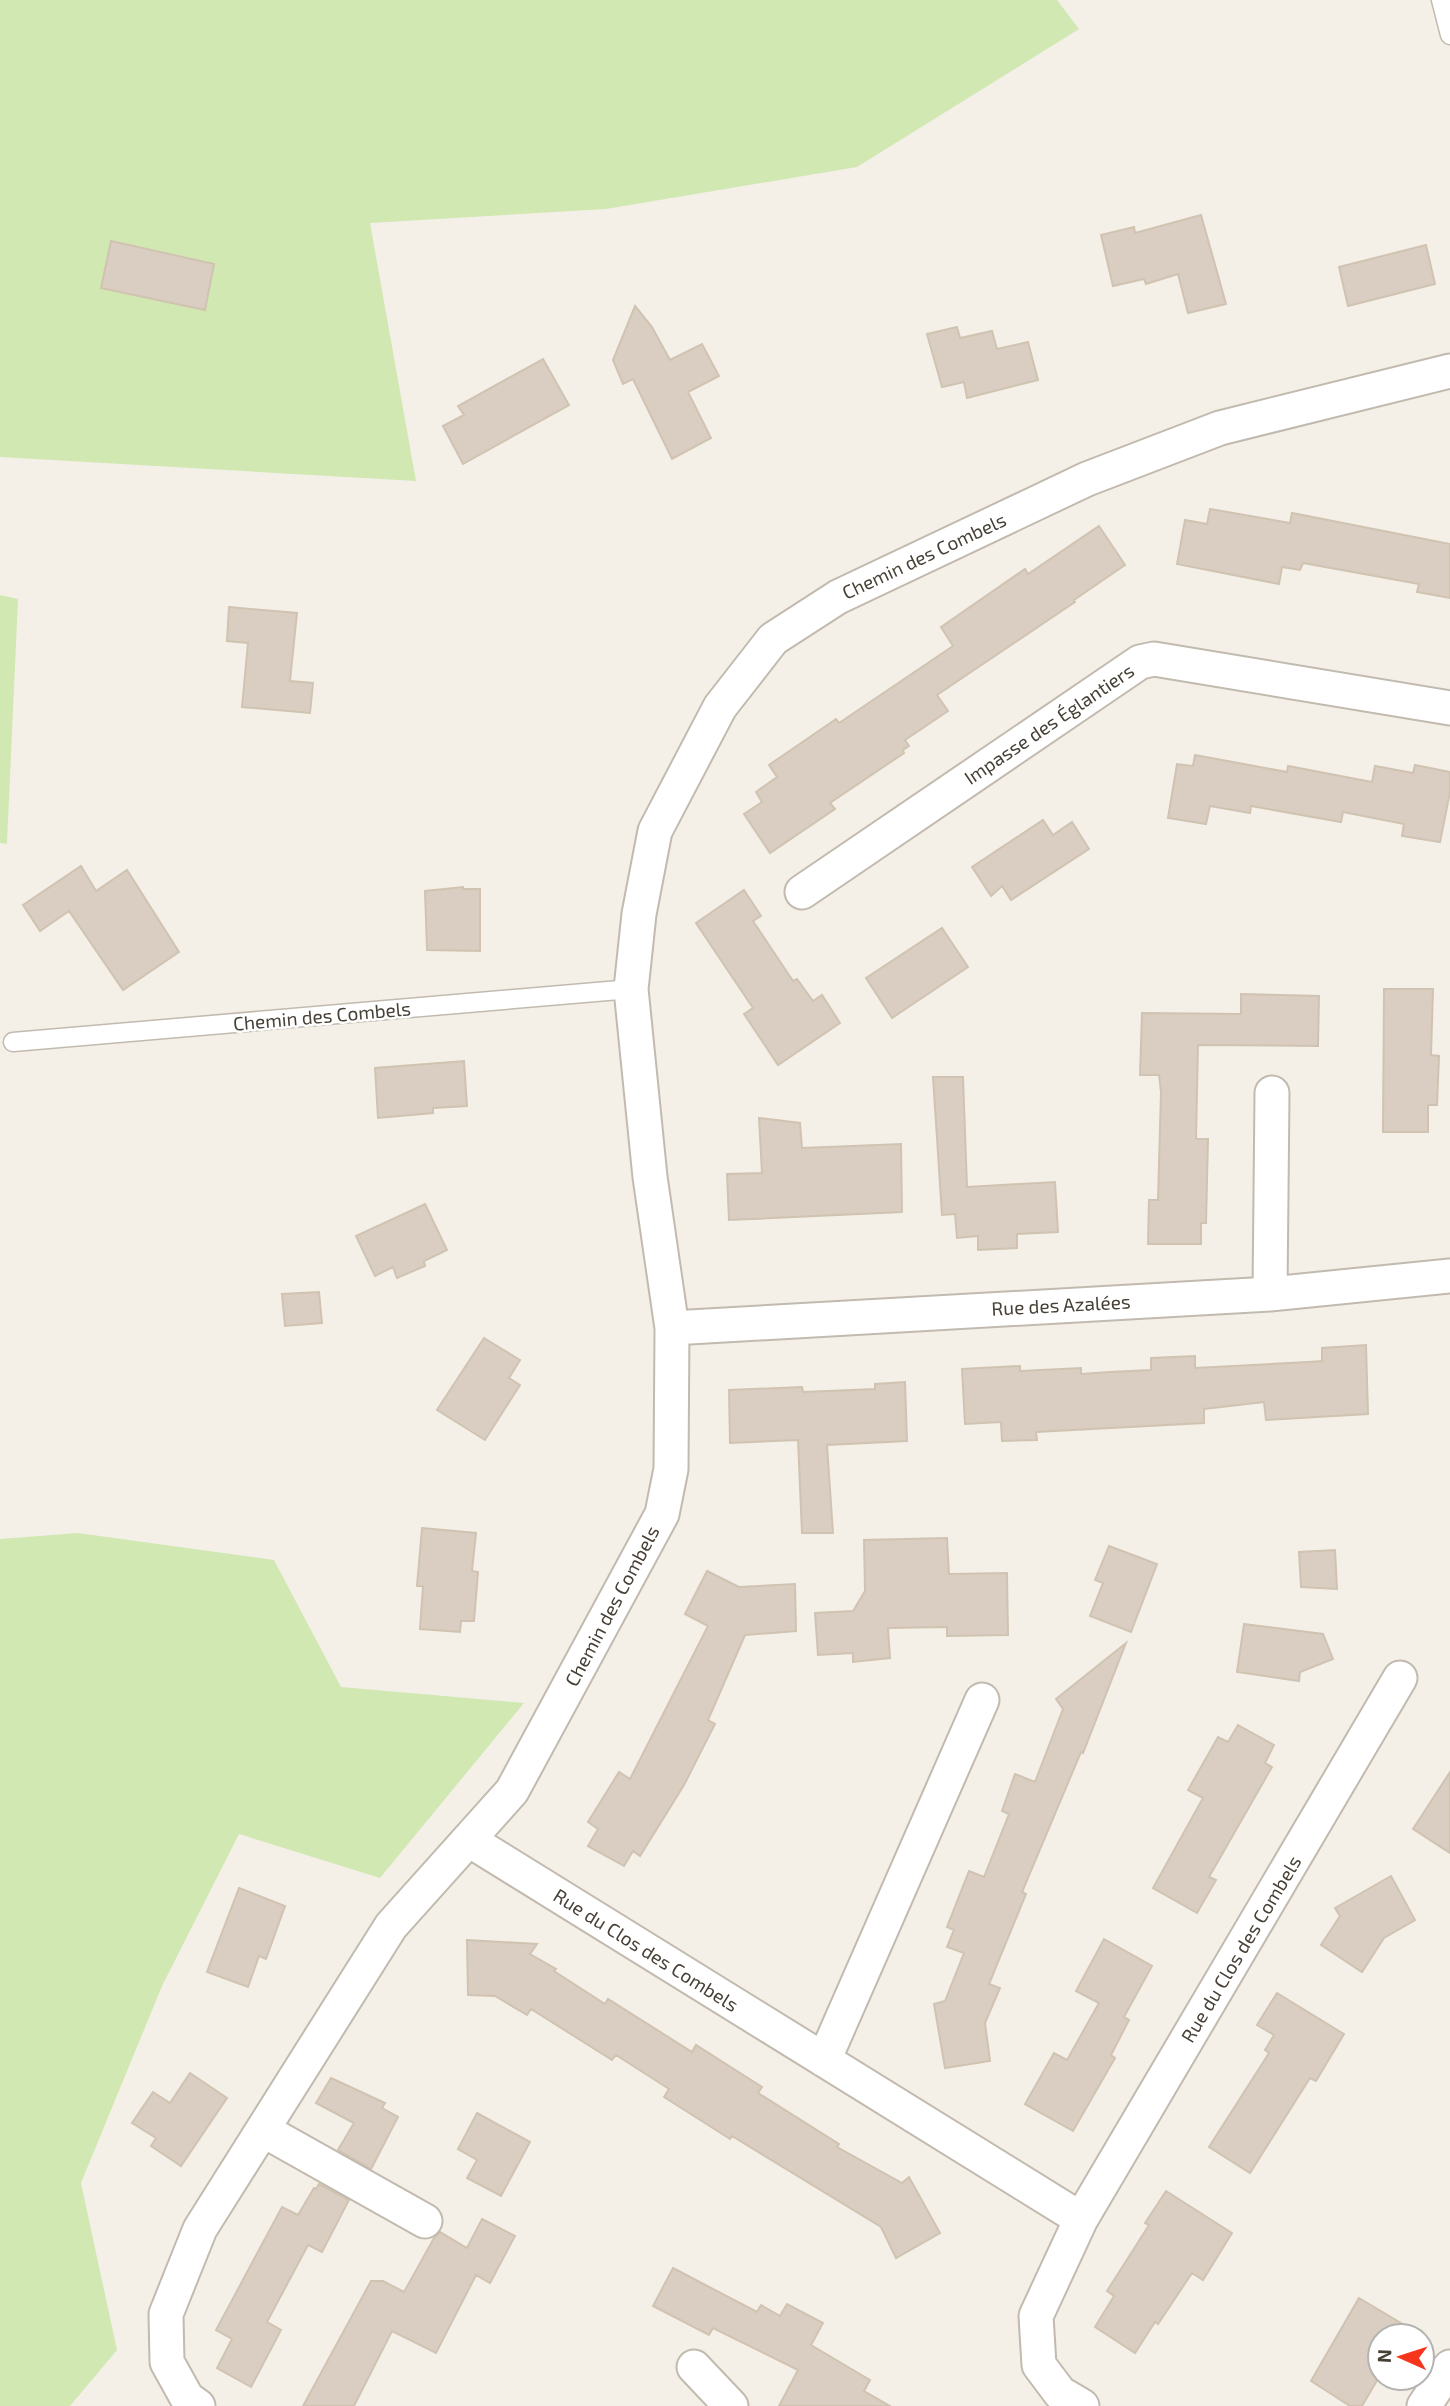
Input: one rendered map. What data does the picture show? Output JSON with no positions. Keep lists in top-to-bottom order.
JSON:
{
  "streets": {
    "street": [
      "Chemin des Combels",
      "Impasse des Églantiers",
      "Rue des Azalées",
      "Rue du Clos des Combels"
    ]
  },
  "crossings": [
    ["Chemin des Combels", "Rue des Azalées"],
    ["Chemin des Combels", "Rue du Clos des Combels"]
  ],
  "north": "left"
}
